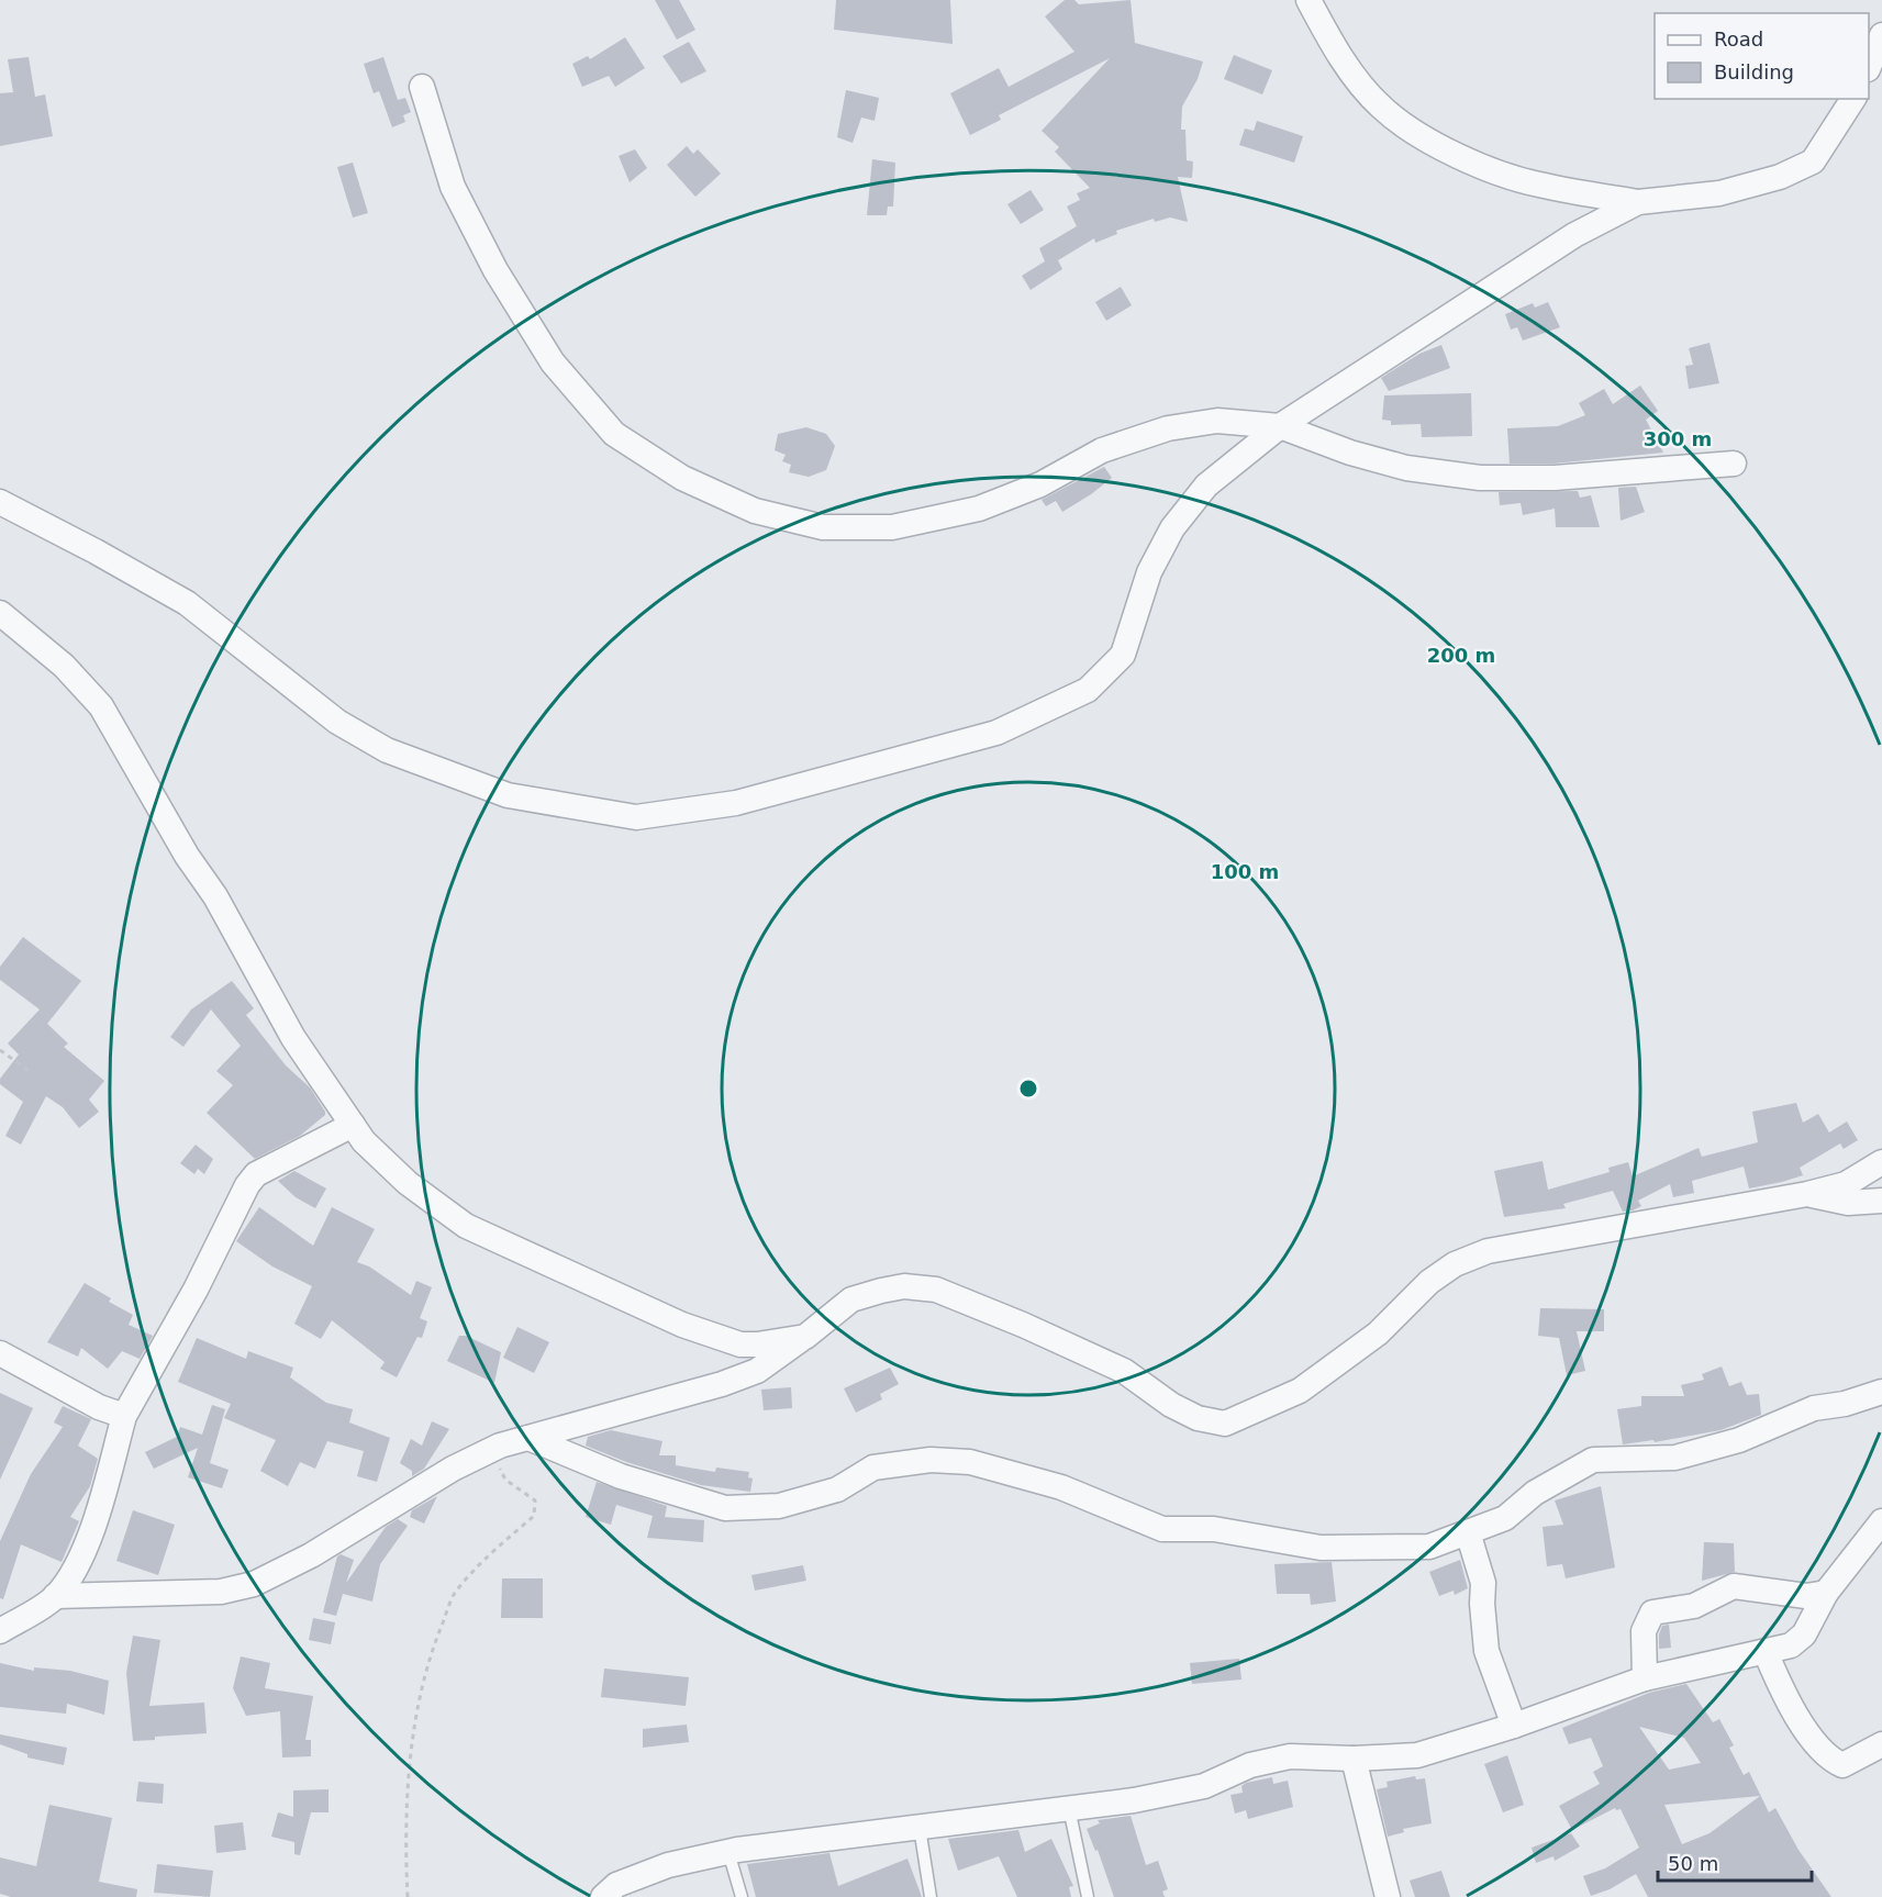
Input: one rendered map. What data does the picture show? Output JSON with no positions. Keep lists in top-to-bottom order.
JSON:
{
  "legend": ["Road", "Building"],
  "scale_bar": "50 m",
  "rings": ["300 m", "200 m", "100 m"]
}
